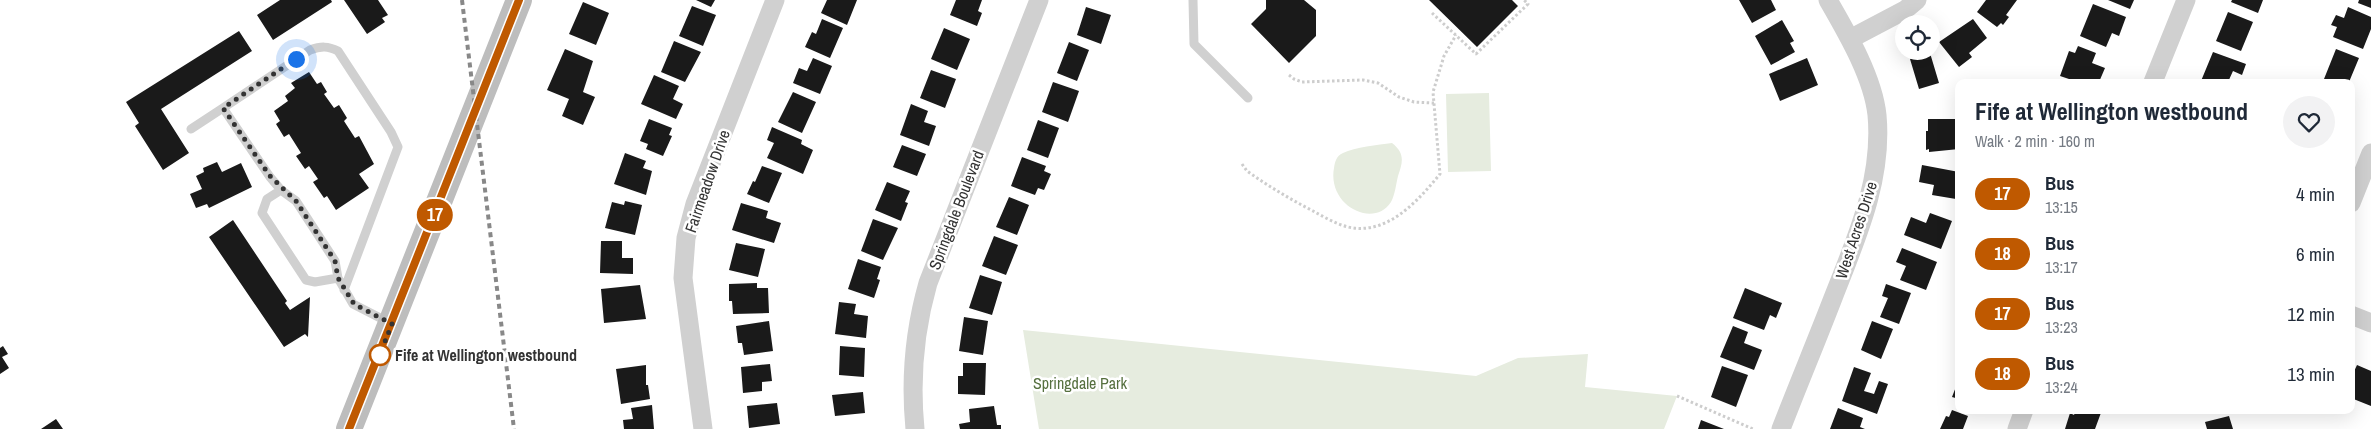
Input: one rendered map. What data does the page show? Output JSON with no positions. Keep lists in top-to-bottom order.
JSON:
{
  "streets": {
    "street": ["Fairmeadow Drive", "Springdale Boulevard", "West Acres Drive"]
  },
  "parks": ["Springdale Park"],
  "places": ["Fife at Wellington westbound"],
  "lines": ["bus line 17"],
  "page": {
    "on_map": "17",
    "heading": ["Fife at Wellington westbound", "Walk · 2 min · 160 m"],
    "list": [
      {
        "mark": "17",
        "name": "Bus",
        "note": "13:15",
        "value": "4 min"
      },
      {
        "mark": "18",
        "name": "Bus",
        "note": "13:17",
        "value": "6 min"
      },
      {
        "mark": "17",
        "name": "Bus",
        "note": "13:23",
        "value": "12 min"
      },
      {
        "mark": "18",
        "name": "Bus",
        "note": "13:24",
        "value": "13 min"
      }
    ]
  }
}
